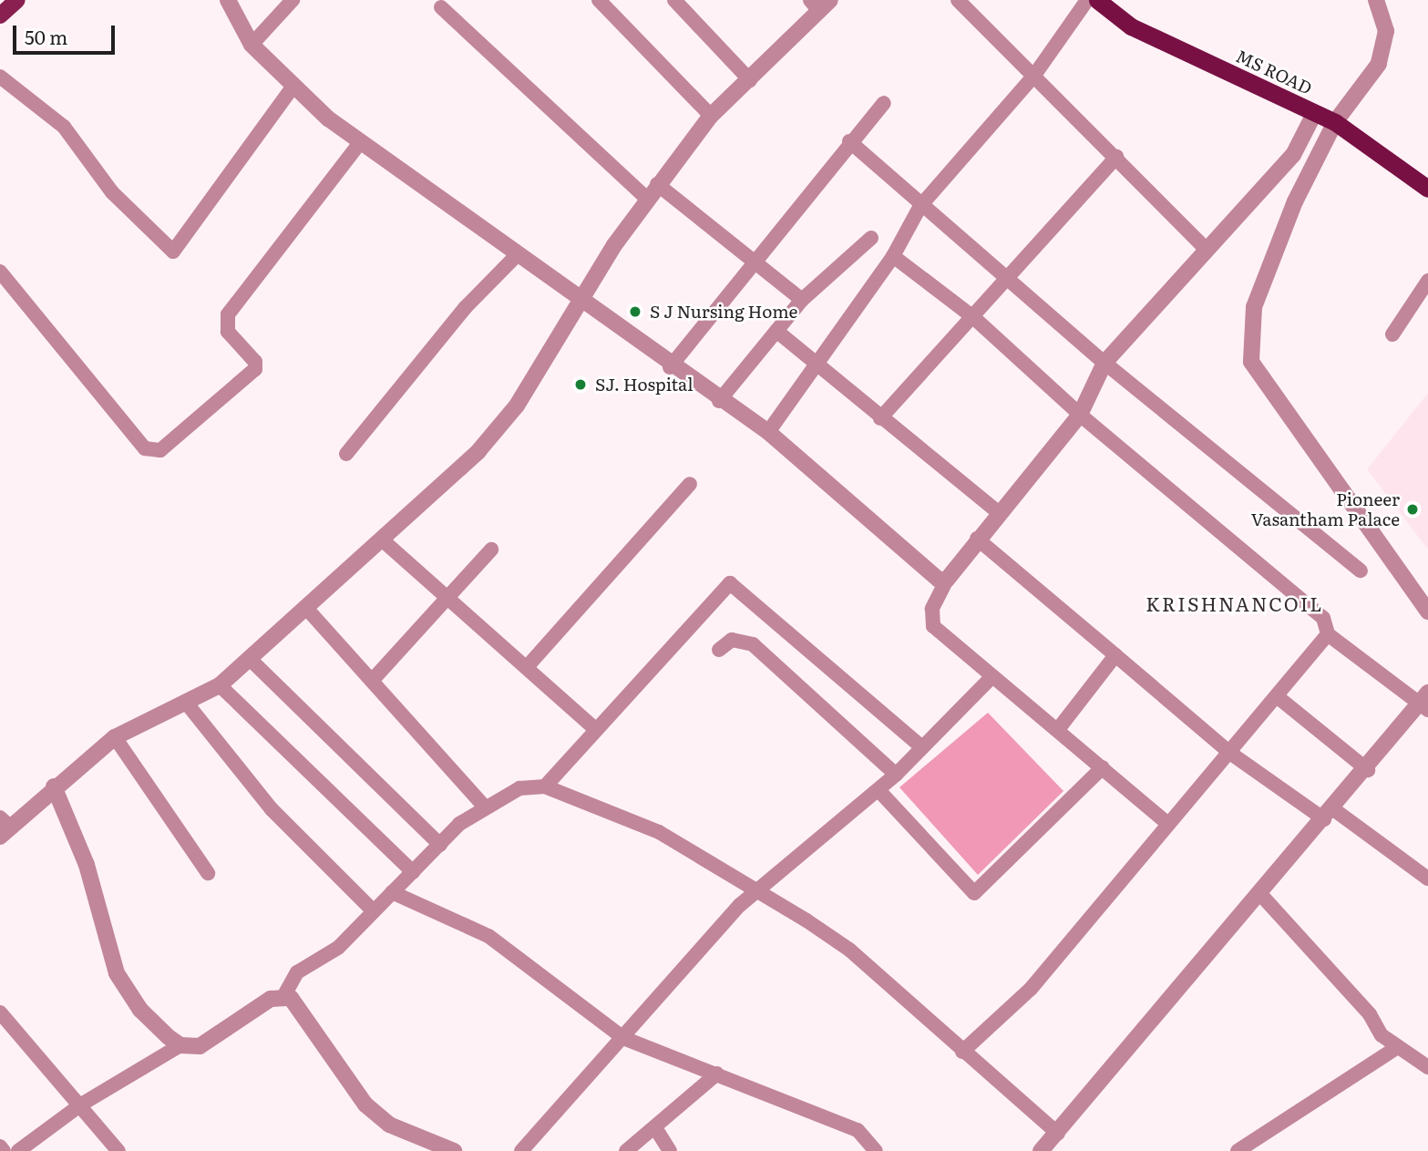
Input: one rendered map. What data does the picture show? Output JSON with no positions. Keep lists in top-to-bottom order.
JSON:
{
  "streets": {
    "highway": ["MS ROAD"]
  },
  "districts": ["KRISHNANCOIL"],
  "places": ["S J Nursing Home", "SJ. Hospital", "Pioneer Vasantham Palace"],
  "scale_bar": "50 m"
}
